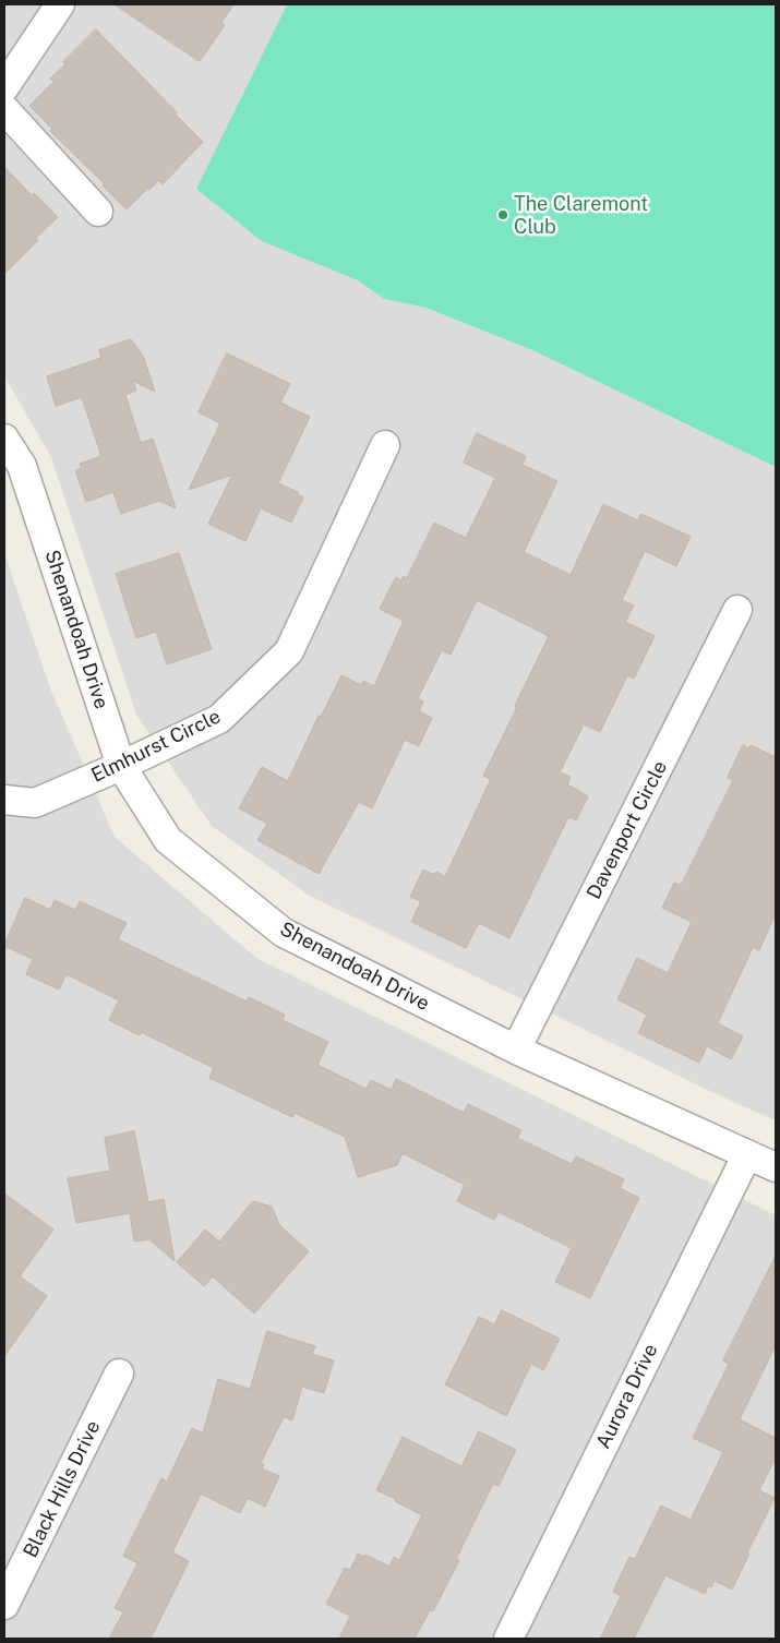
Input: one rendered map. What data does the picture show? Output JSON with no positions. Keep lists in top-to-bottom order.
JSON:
{
  "streets": {
    "street": [
      "Shenandoah Drive",
      "Elmhurst Circle",
      "Davenport Circle",
      "Aurora Drive",
      "Black Hills Drive"
    ]
  },
  "crossings": [
    ["Shenandoah Drive", "Elmhurst Circle"],
    ["Shenandoah Drive", "Davenport Circle"],
    ["Shenandoah Drive", "Aurora Drive"]
  ],
  "places": ["The Claremont Club"]
}
